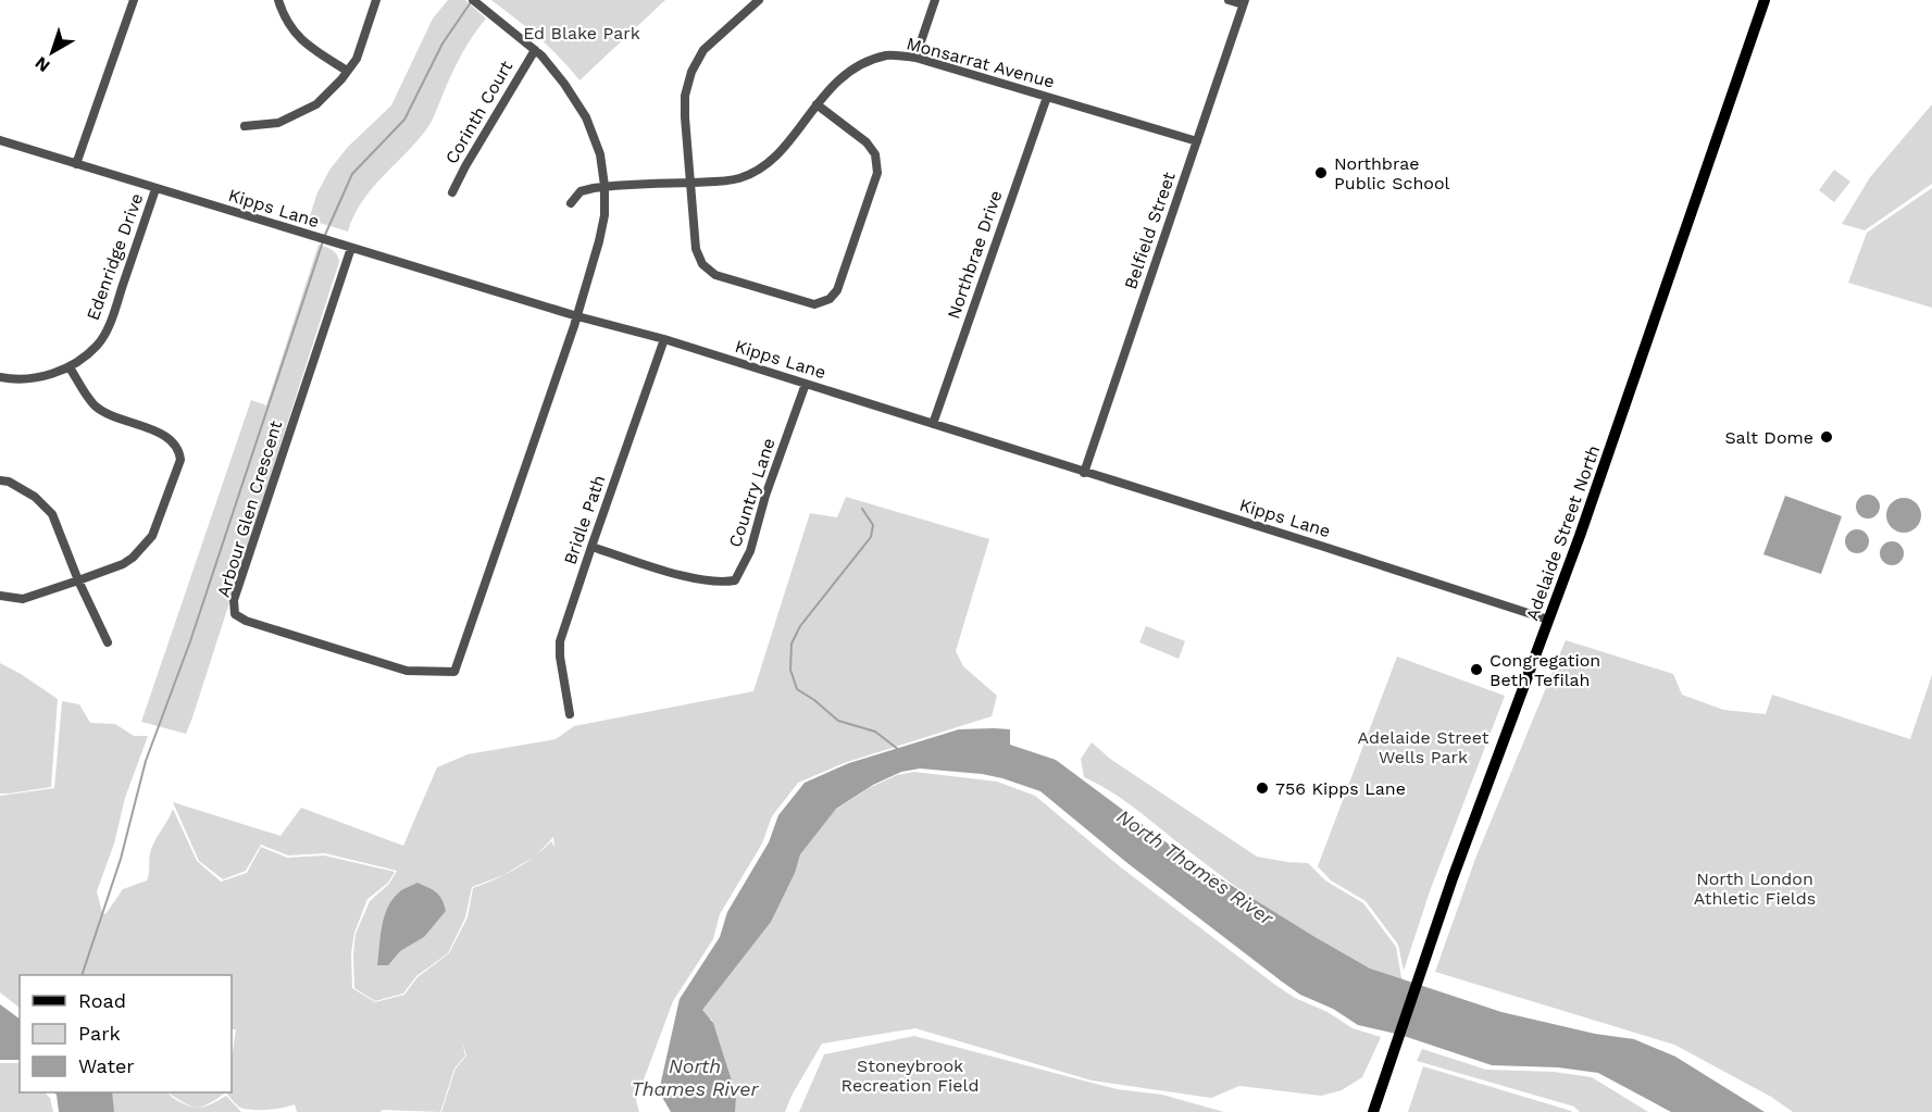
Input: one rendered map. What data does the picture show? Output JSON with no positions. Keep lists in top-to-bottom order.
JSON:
{
  "streets": {
    "main road": ["Adelaide Street North"],
    "street": [
      "Monsarrat Avenue",
      "Corinth Court",
      "Kipps Lane",
      "Belfield Street",
      "Northbrae Drive",
      "Edenridge Drive",
      "Country Lane",
      "Arbour Glen Crescent",
      "Bridle Path"
    ]
  },
  "crossings": [
    ["Monsarrat Avenue", "Belfield Street"],
    ["Monsarrat Avenue", "Northbrae Drive"],
    ["Kipps Lane", "Belfield Street"],
    ["Kipps Lane", "Northbrae Drive"],
    ["Kipps Lane", "Edenridge Drive"],
    ["Kipps Lane", "Country Lane"],
    ["Kipps Lane", "Arbour Glen Crescent"],
    ["Kipps Lane", "Bridle Path"],
    ["Kipps Lane", "Adelaide Street North"],
    ["Country Lane", "Bridle Path"]
  ],
  "water": ["North Thames River"],
  "parks": [
    "Ed Blake Park",
    "Adelaide Street Wells Park",
    "North London Athletic Fields",
    "Stoneybrook Recreation Field"
  ],
  "places": [
    "Northbrae Public School",
    "Salt Dome",
    "Congregation Beth Tefilah",
    "756 Kipps Lane"
  ],
  "legend": ["Road", "Park", "Water"],
  "north": "bottom left"
}
